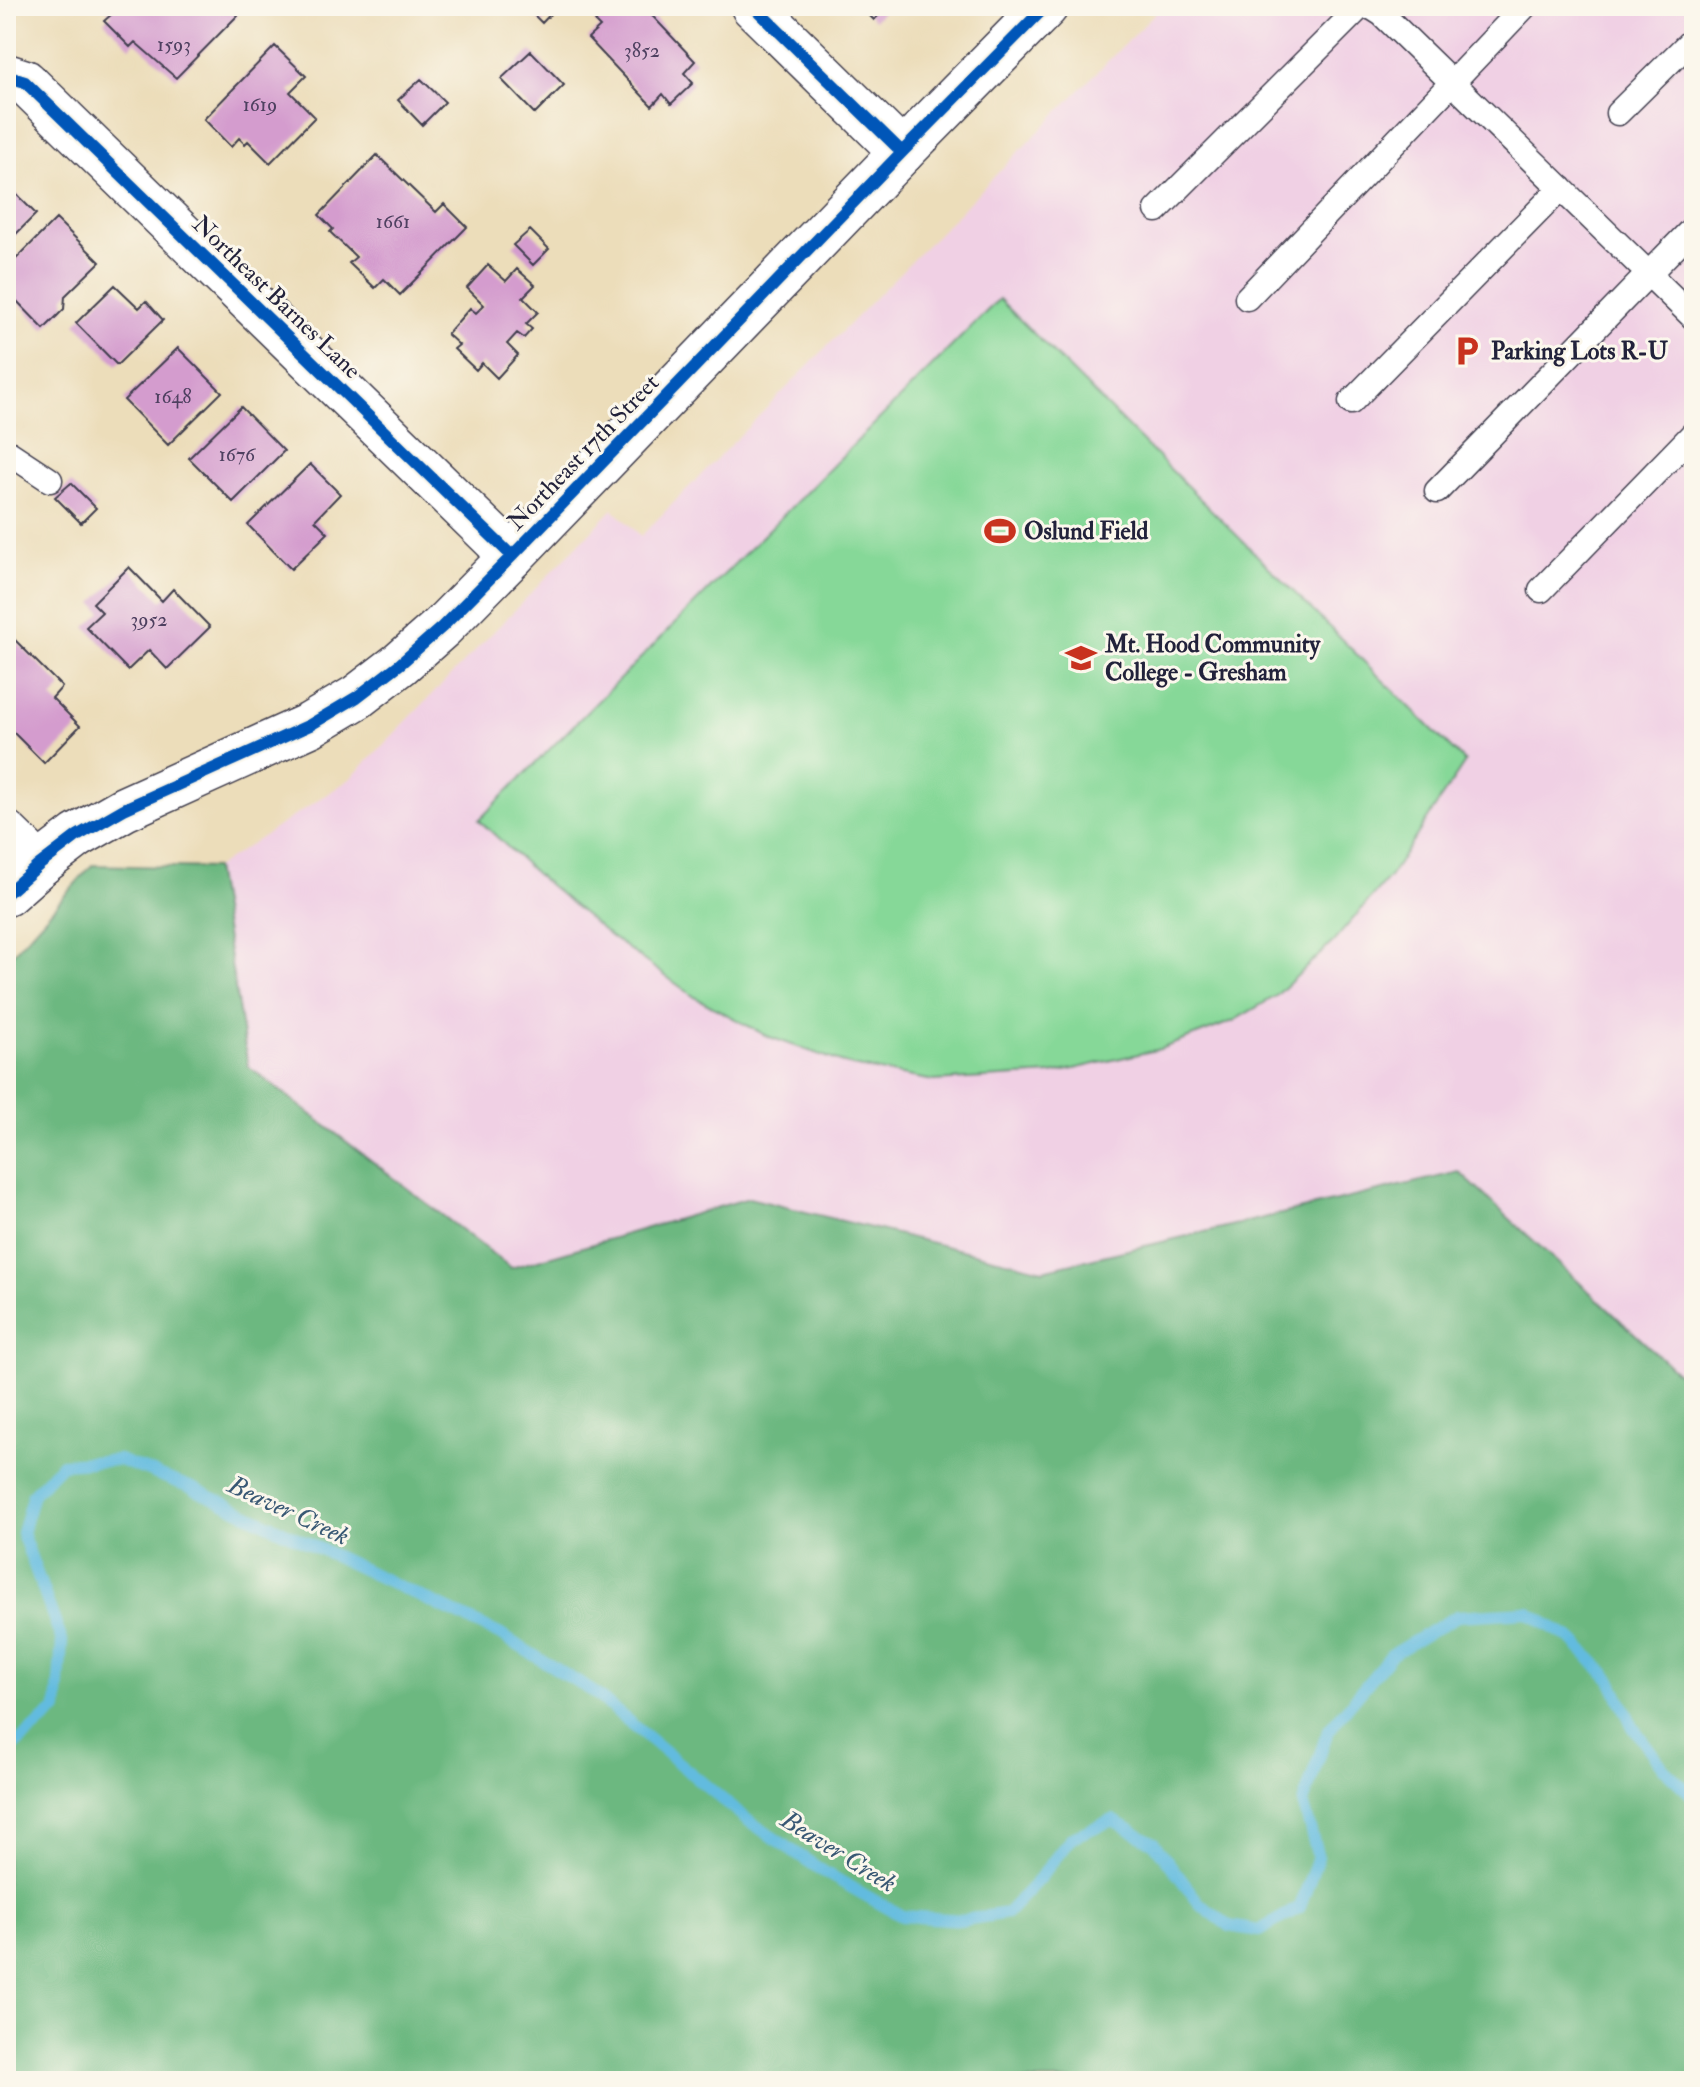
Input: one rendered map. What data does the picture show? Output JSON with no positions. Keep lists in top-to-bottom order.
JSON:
{
  "streets": {
    "street": ["Northeast Barnes Lane", "Northeast 17th Street"]
  },
  "crossings": [
    ["Northeast Barnes Lane", "Northeast 17th Street"]
  ],
  "water": ["Beaver Creek"],
  "places": {
    "parking": ["Parking Lots R-U"],
    "sports": ["Oslund Field"],
    "school or university": ["Mt. Hood Community College - Gresham"]
  },
  "house_numbers": [
    "1593",
    "3852",
    "1619",
    "1661",
    "1648",
    "1676",
    "3952"
  ]
}
